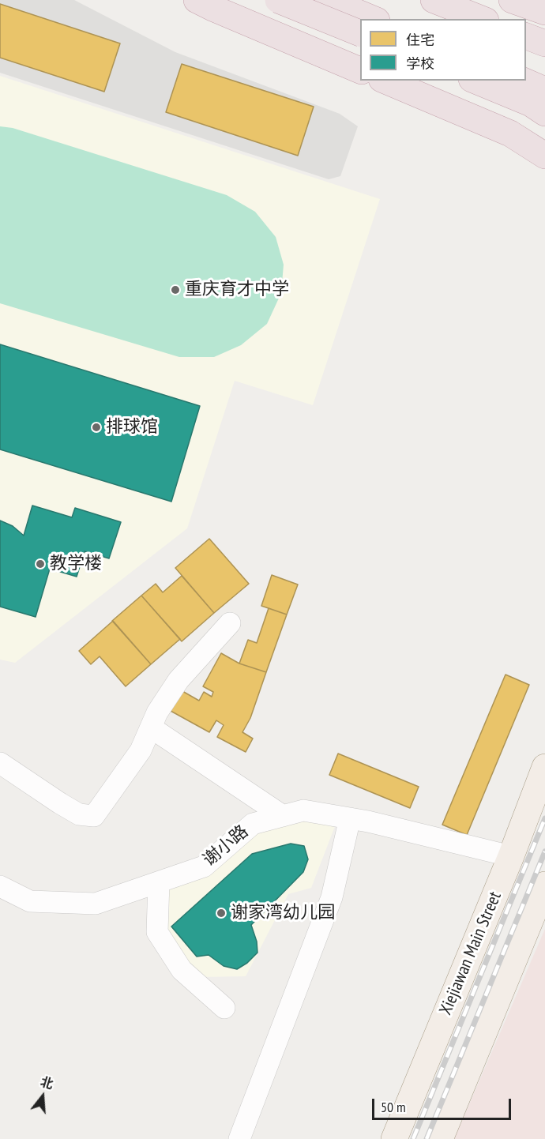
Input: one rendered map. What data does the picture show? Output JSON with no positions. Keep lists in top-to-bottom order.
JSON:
{
  "streets": {
    "main road": ["Xiejiawan Main Street"],
    "street": ["谢小路"]
  },
  "crossings": [
    ["谢小路", "Xiejiawan Main Street"]
  ],
  "places": [
    "重庆育才中学",
    "排球馆",
    "教学楼",
    "谢家湾幼儿园"
  ],
  "legend": ["住宅", "学校"],
  "scale_bar": "50 m",
  "north": "top"
}
